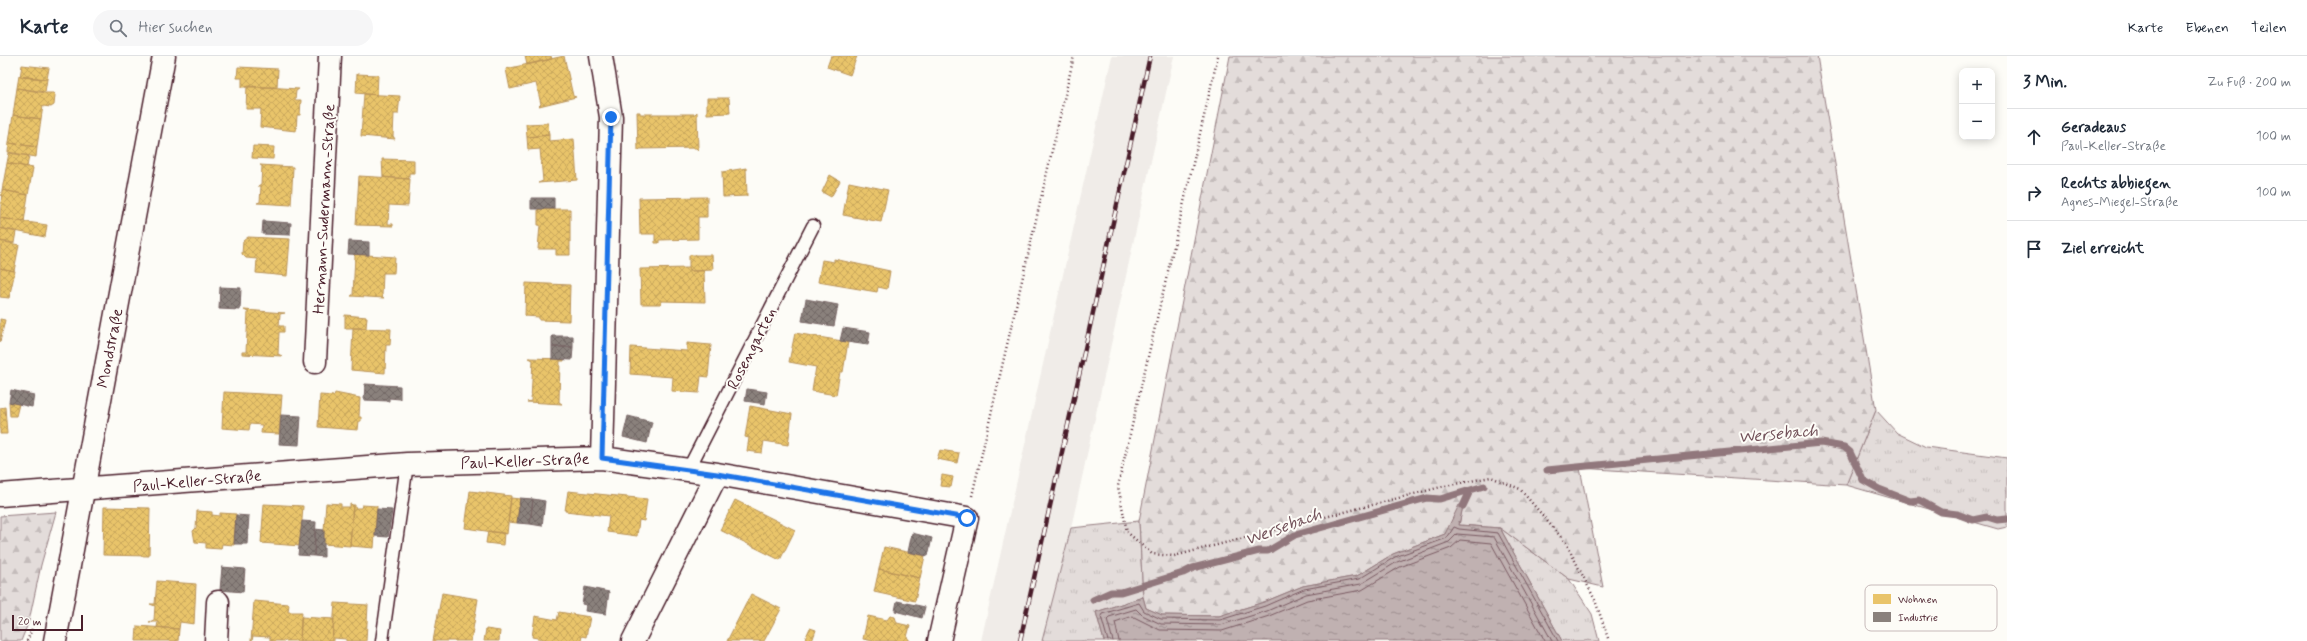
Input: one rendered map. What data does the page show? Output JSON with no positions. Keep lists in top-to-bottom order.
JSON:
{
  "streets": {
    "street": ["Hermann-Sudermann-Straße", "Mondstraße", "Paul-Keller-Straße"],
    "lane": ["Rosengarten"]
  },
  "crossings": [
    ["Mondstraße", "Paul-Keller-Straße"],
    ["Rosengarten", "Paul-Keller-Straße"]
  ],
  "water": ["Wersebach"],
  "legend": ["Wohnen", "Industrie"],
  "scale_bar": "20 m",
  "page": {
    "header": "Karte",
    "search": "Hier suchen",
    "nav": ["Karte", "Ebenen", "Teilen"],
    "heading": ["3 Min.", "Zu Fuß · 200 m"],
    "map_buttons": ["+", "−"],
    "list": [
      ["Geradeaus", "Paul-Keller-Straße", "100 m"],
      ["Rechts abbiegen", "Agnes-Miegel-Straße", "100 m"],
      "Ziel erreicht"
    ],
    "scale": "20 m"
  }
}
